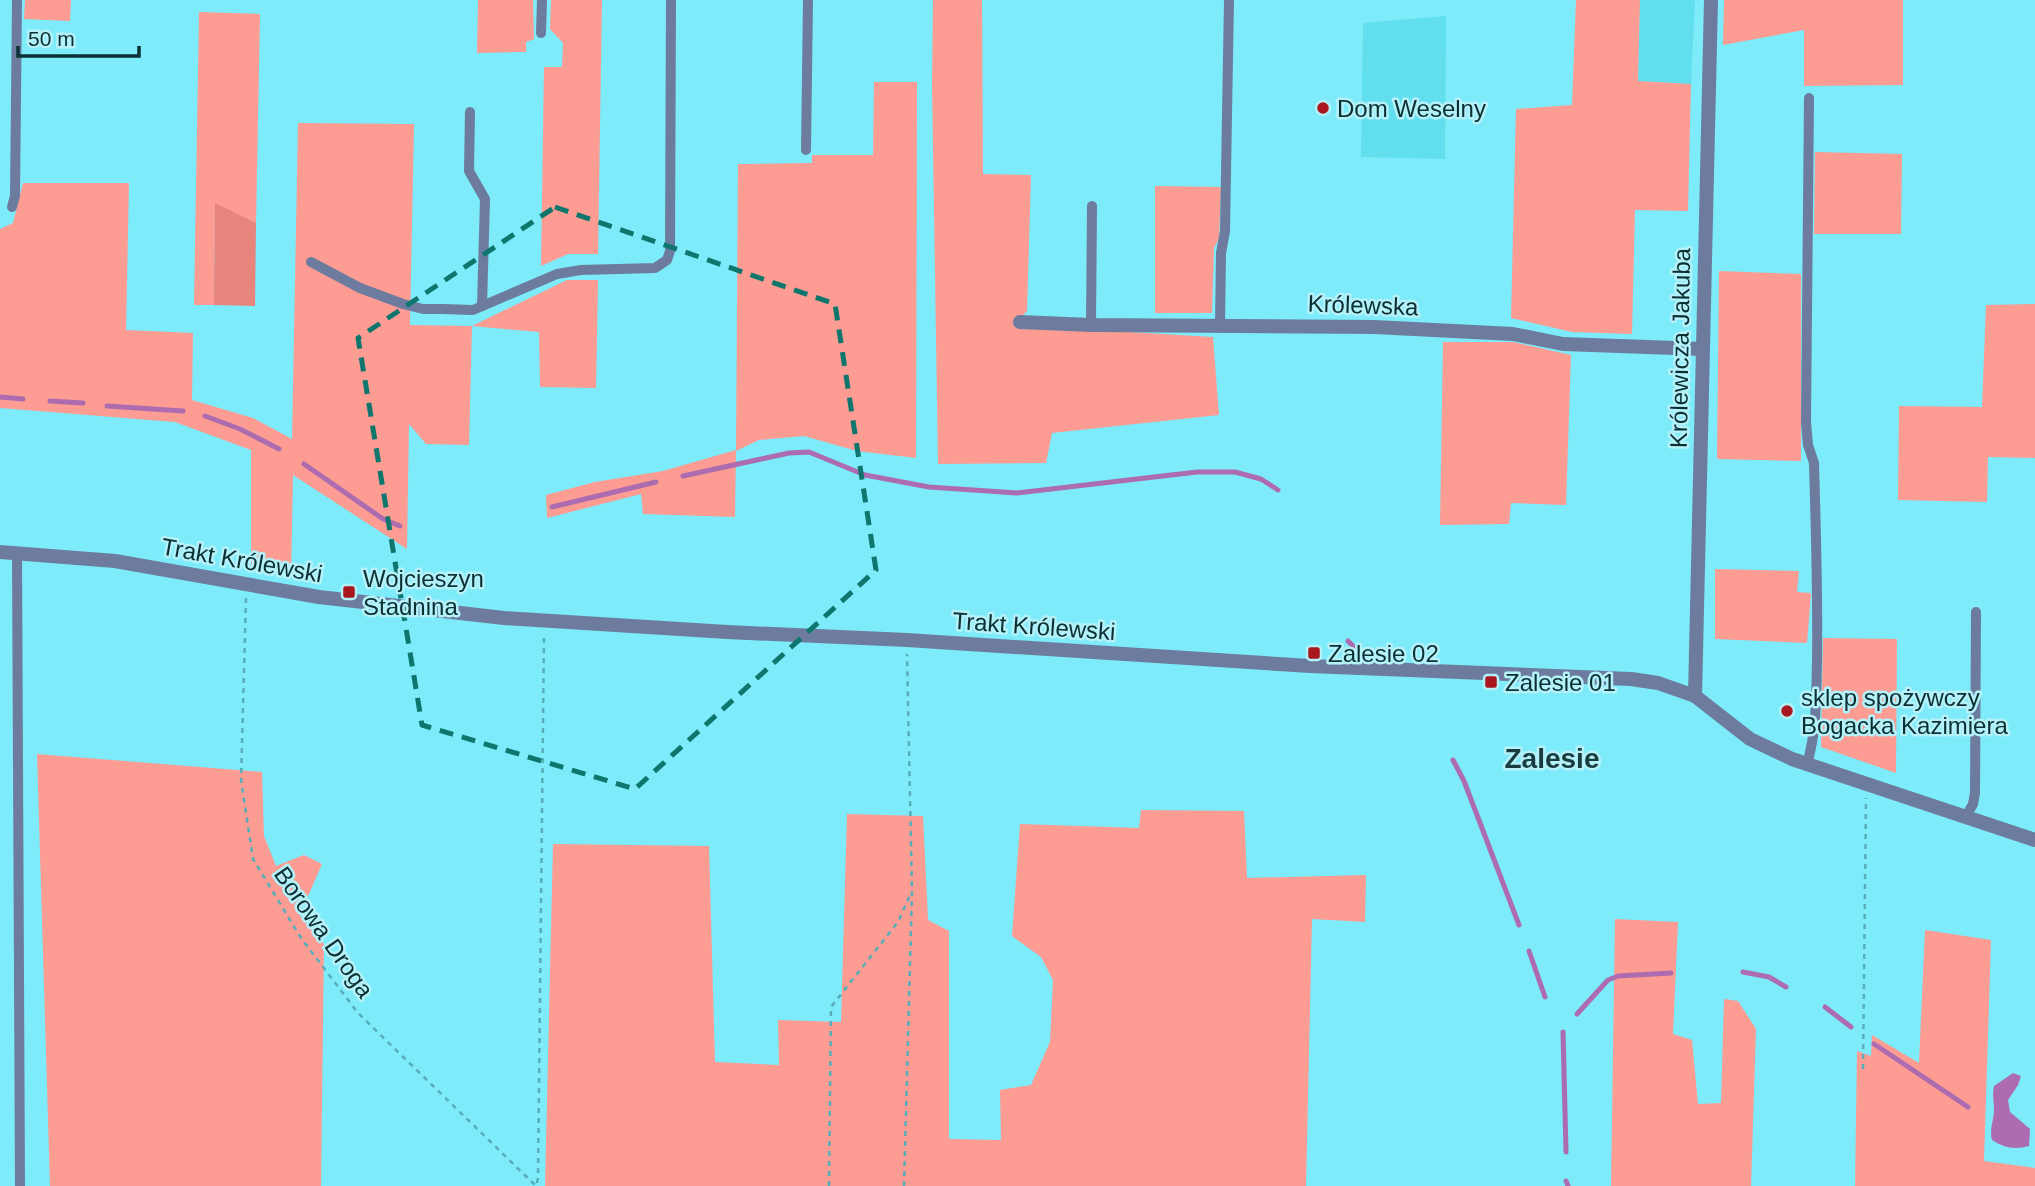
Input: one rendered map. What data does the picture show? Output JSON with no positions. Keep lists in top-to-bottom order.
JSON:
{
  "streets": {
    "street": ["Królewska", "Królewicza Jakuba", "Trakt Królewski"],
    "path": ["Borowa Droga"]
  },
  "crossings": [
    ["Królewska", "Królewicza Jakuba"],
    ["Królewicza Jakuba", "Trakt Królewski"],
    ["Trakt Królewski", "Borowa Droga"]
  ],
  "districts": ["Zalesie"],
  "places": {
    "other": ["Dom Weselny", "sklep spożywczy Bogacka Kazimiera"],
    "transit": ["Wojcieszyn Stadnina", "Zalesie 02", "Zalesie 01"]
  },
  "scale_bar": "50 m"
}
